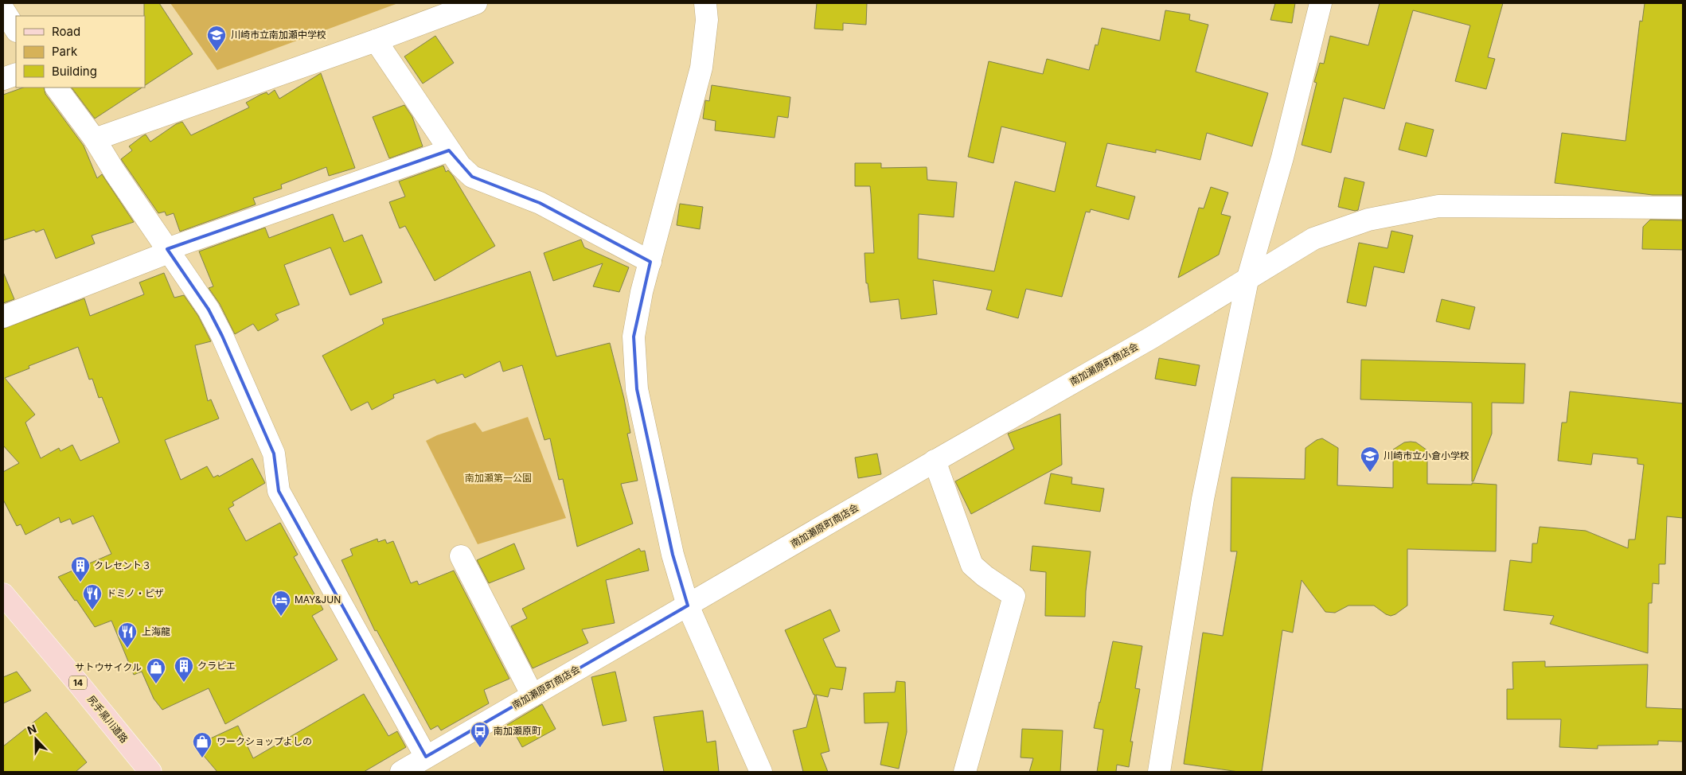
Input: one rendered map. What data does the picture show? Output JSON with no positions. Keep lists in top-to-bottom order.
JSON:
{
  "streets": {
    "main road": ["14", "尻手黒川道路"],
    "street": ["南加瀬原町商店会"]
  },
  "parks": ["南加瀬第一公園"],
  "places": {
    "school or university": ["川崎市立南加瀬中学校", "川崎市立小倉小学校"],
    "building": ["クレセント３", "クラピエ"],
    "restaurant": ["ドミノ・ピザ", "上海龍"],
    "hotel": ["MAY&JUN"],
    "shop": ["サトウサイクル", "ワークショップよしの"],
    "bus stop": ["南加瀬原町"]
  },
  "legend": ["Road", "Park", "Building"],
  "north": "top"
}
